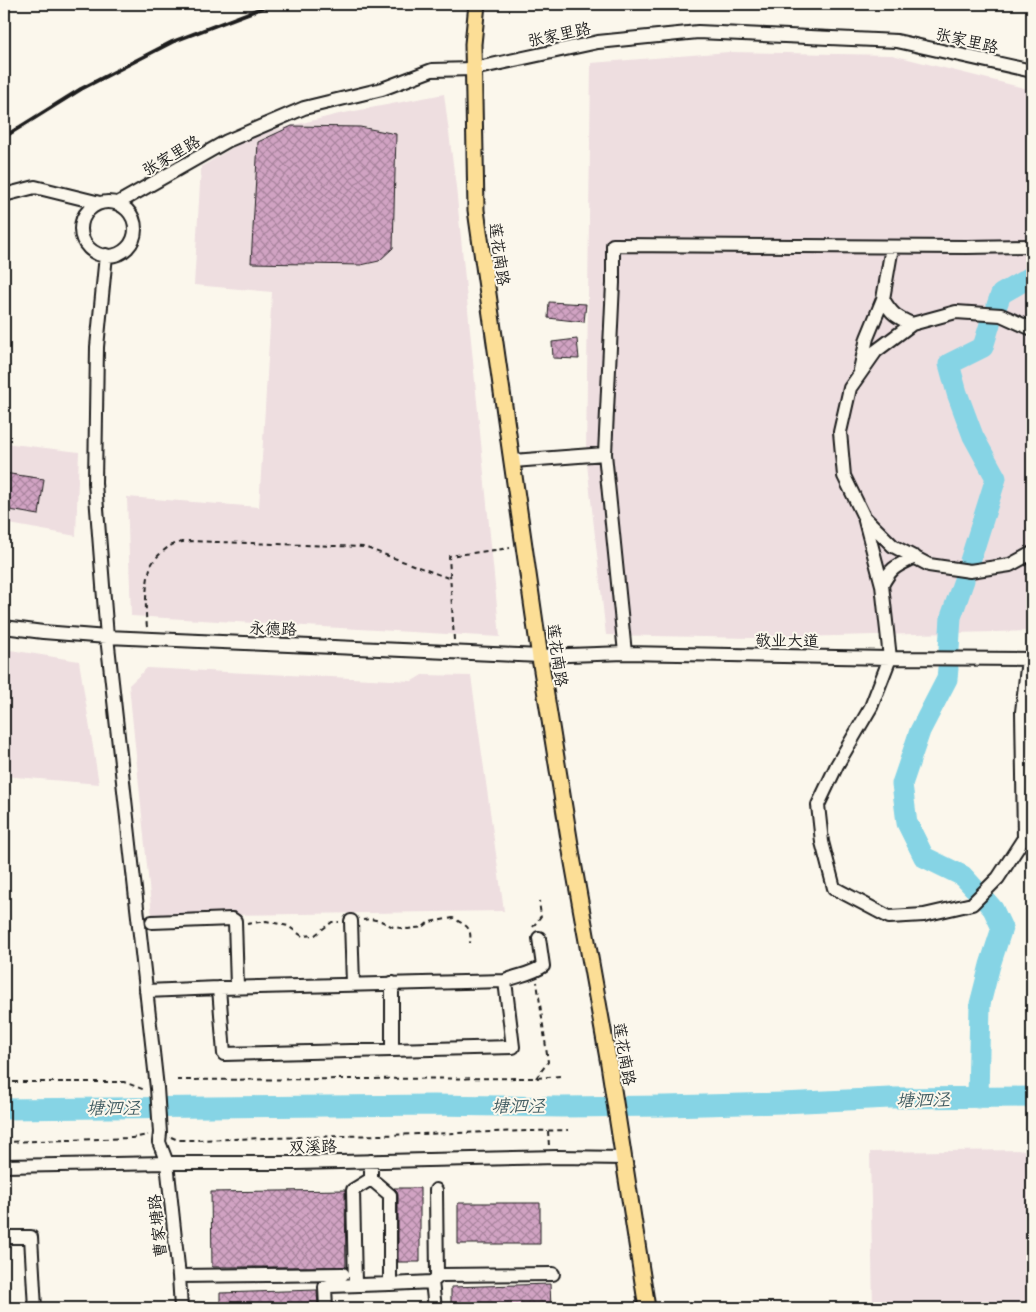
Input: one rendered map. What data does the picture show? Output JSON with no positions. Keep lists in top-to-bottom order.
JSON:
{
  "streets": {
    "main road": ["莲花南路"],
    "street": [
      "张家里路",
      "永德路",
      "敬业大道",
      "双溪路",
      "曹家塘路"
    ]
  },
  "crossings": [
    ["张家里路", "莲花南路"],
    ["张家里路", "曹家塘路"],
    ["莲花南路", "永德路"],
    ["莲花南路", "敬业大道"],
    ["莲花南路", "双溪路"],
    ["永德路", "敬业大道"],
    ["永德路", "曹家塘路"],
    ["双溪路", "曹家塘路"]
  ],
  "water": ["塘泗泾"]
}
